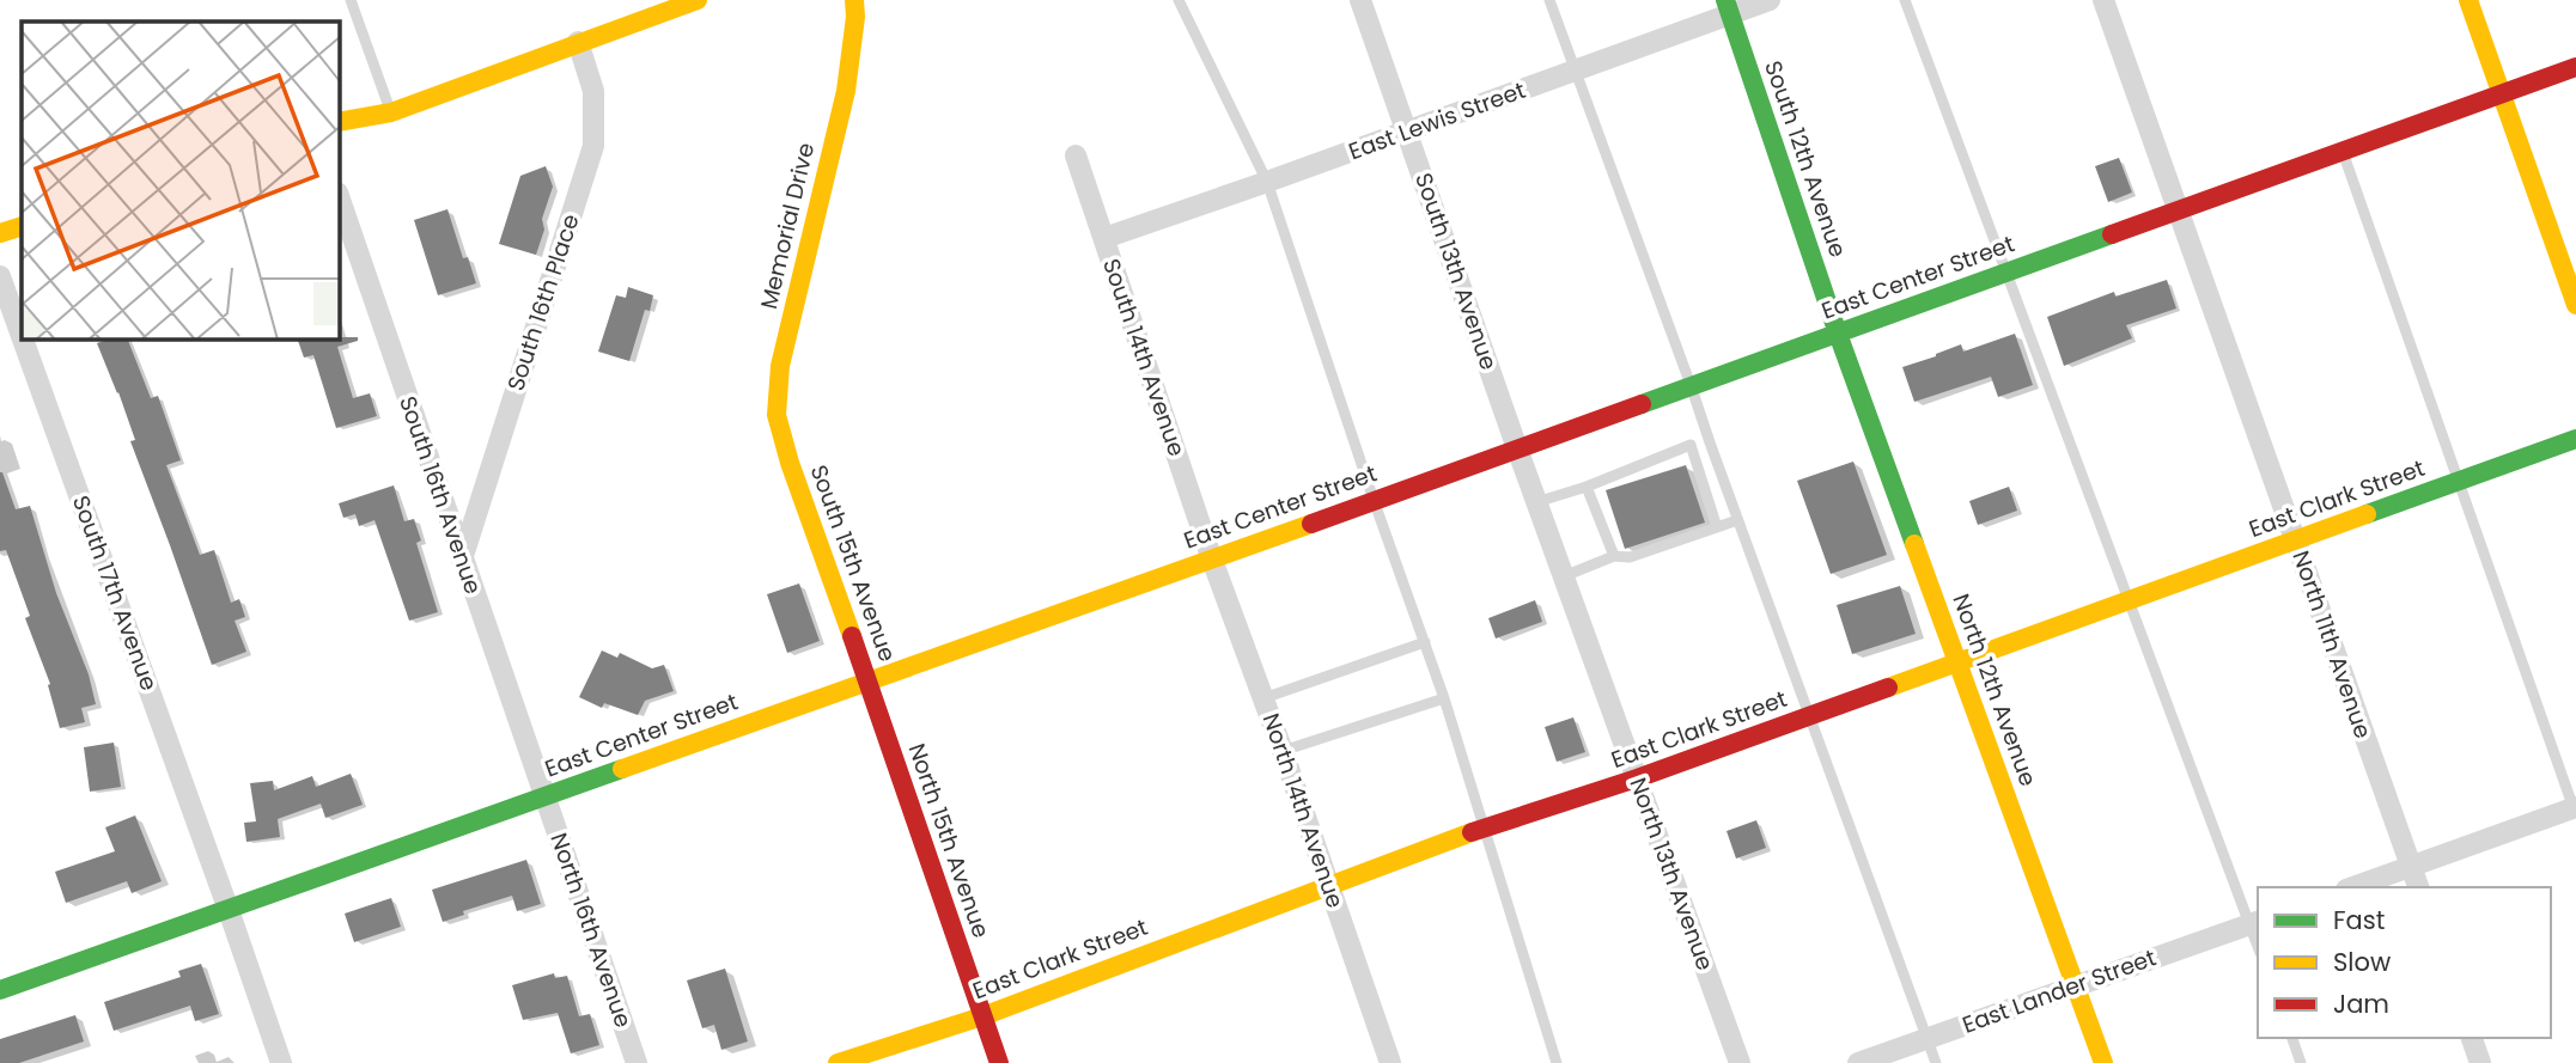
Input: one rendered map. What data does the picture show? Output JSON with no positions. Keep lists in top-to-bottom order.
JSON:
{
  "streets": {
    "main road": [
      "South 12th Avenue",
      "Memorial Drive",
      "East Center Street",
      "East Clark Street",
      "South 15th Avenue",
      "North 12th Avenue",
      "North 15th Avenue"
    ],
    "street": [
      "East Lewis Street",
      "South 13th Avenue",
      "South 16th Place",
      "South 14th Avenue",
      "South 16th Avenue",
      "South 17th Avenue",
      "North 11th Avenue",
      "North 14th Avenue",
      "North 13th Avenue",
      "North 16th Avenue",
      "East Lander Street"
    ]
  },
  "crossings": [
    ["East Lewis Street", "South 12th Avenue"],
    ["East Lewis Street", "South 13th Avenue"],
    ["East Lewis Street", "South 14th Avenue"],
    ["South 12th Avenue", "East Center Street"],
    ["South 12th Avenue", "North 12th Avenue"],
    ["Memorial Drive", "South 15th Avenue"],
    ["South 13th Avenue", "East Center Street"],
    ["South 13th Avenue", "North 13th Avenue"],
    ["East Center Street", "South 14th Avenue"],
    ["East Center Street", "South 16th Avenue"],
    ["East Center Street", "South 15th Avenue"],
    ["East Center Street", "South 17th Avenue"],
    ["East Center Street", "North 11th Avenue"],
    ["East Center Street", "North 12th Avenue"],
    ["East Center Street", "North 14th Avenue"],
    ["East Center Street", "North 15th Avenue"],
    ["East Center Street", "North 13th Avenue"],
    ["East Center Street", "North 16th Avenue"],
    ["South 16th Place", "South 16th Avenue"],
    ["South 14th Avenue", "North 14th Avenue"],
    ["South 16th Avenue", "North 16th Avenue"],
    ["East Clark Street", "North 11th Avenue"],
    ["East Clark Street", "North 12th Avenue"],
    ["East Clark Street", "North 14th Avenue"],
    ["East Clark Street", "North 15th Avenue"],
    ["East Clark Street", "North 13th Avenue"],
    ["South 15th Avenue", "North 15th Avenue"],
    ["North 12th Avenue", "East Lander Street"]
  ],
  "legend": ["Fast", "Slow", "Jam"]
}
